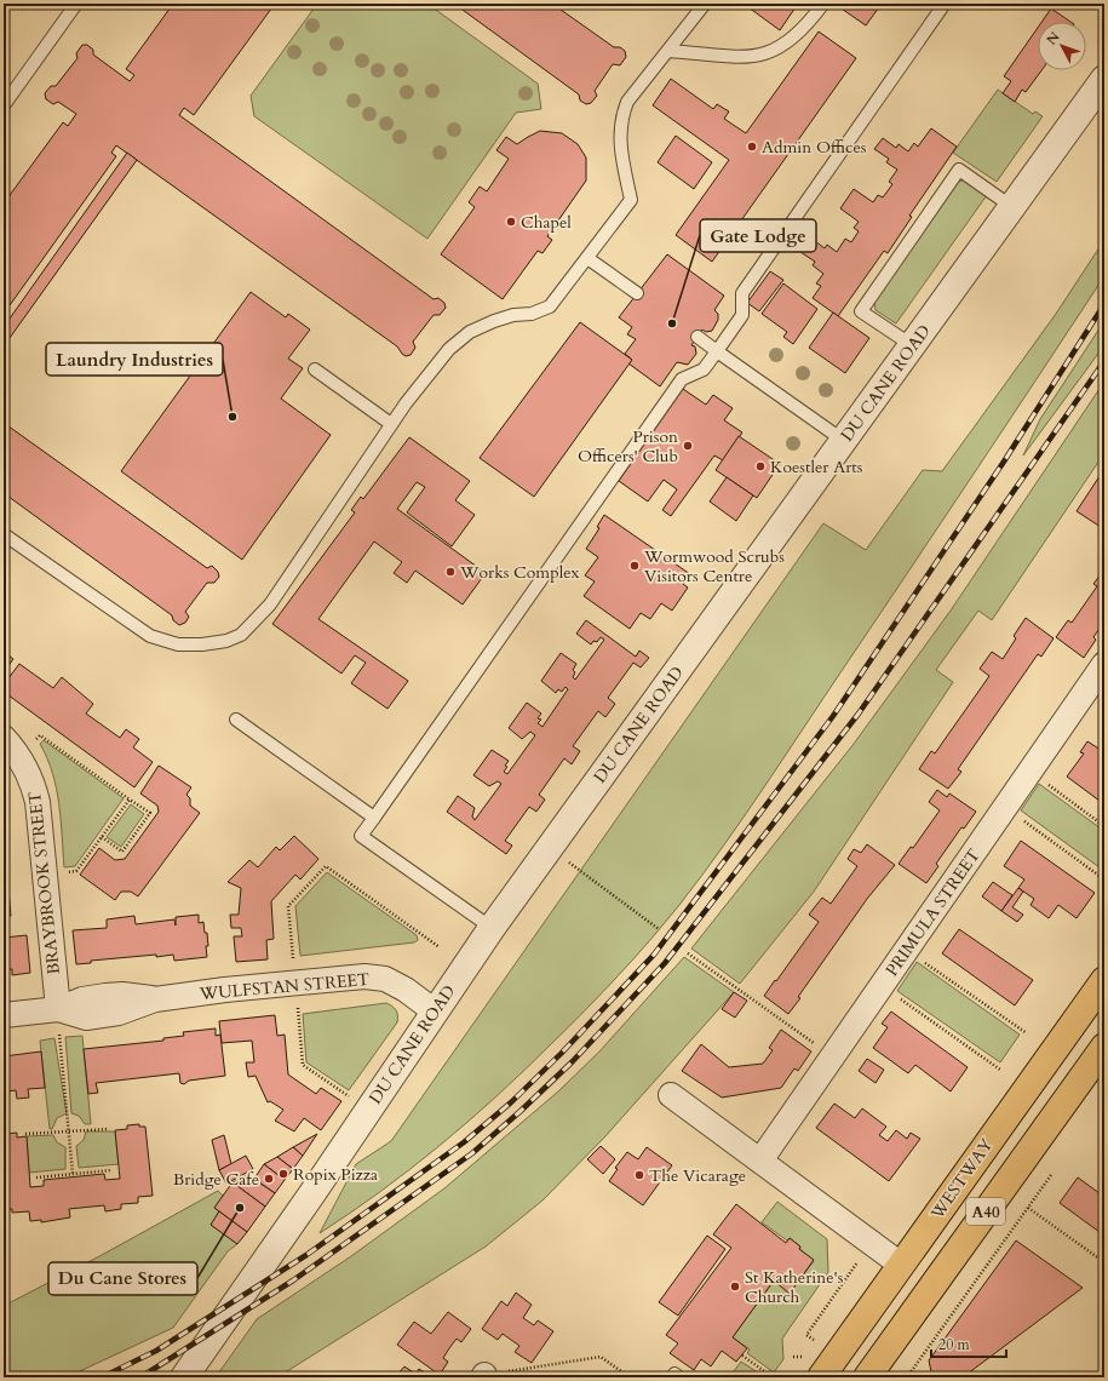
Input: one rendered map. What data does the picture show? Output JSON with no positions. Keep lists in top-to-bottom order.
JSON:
{
  "streets": {
    "highway": ["WESTWAY", "A40"],
    "street": [
      "DU CANE ROAD",
      "BRAYBROOK STREET",
      "PRIMULA STREET",
      "WULFSTAN STREET"
    ]
  },
  "crossings": [
    ["DU CANE ROAD", "WULFSTAN STREET"],
    ["BRAYBROOK STREET", "WULFSTAN STREET"]
  ],
  "places": [
    "Admin Offices",
    "Chapel",
    "Gate Lodge",
    "Laundry Industries",
    "Prison Officers' Club",
    "Koestler Arts",
    "Wormwood Scrubs Visitors Centre",
    "Works Complex",
    "Ropix Pizza",
    "The Vicarage",
    "Bridge Cafe",
    "Du Cane Stores",
    "St Katherine's Church"
  ],
  "scale_bar": "20 m",
  "north": "top left"
}
